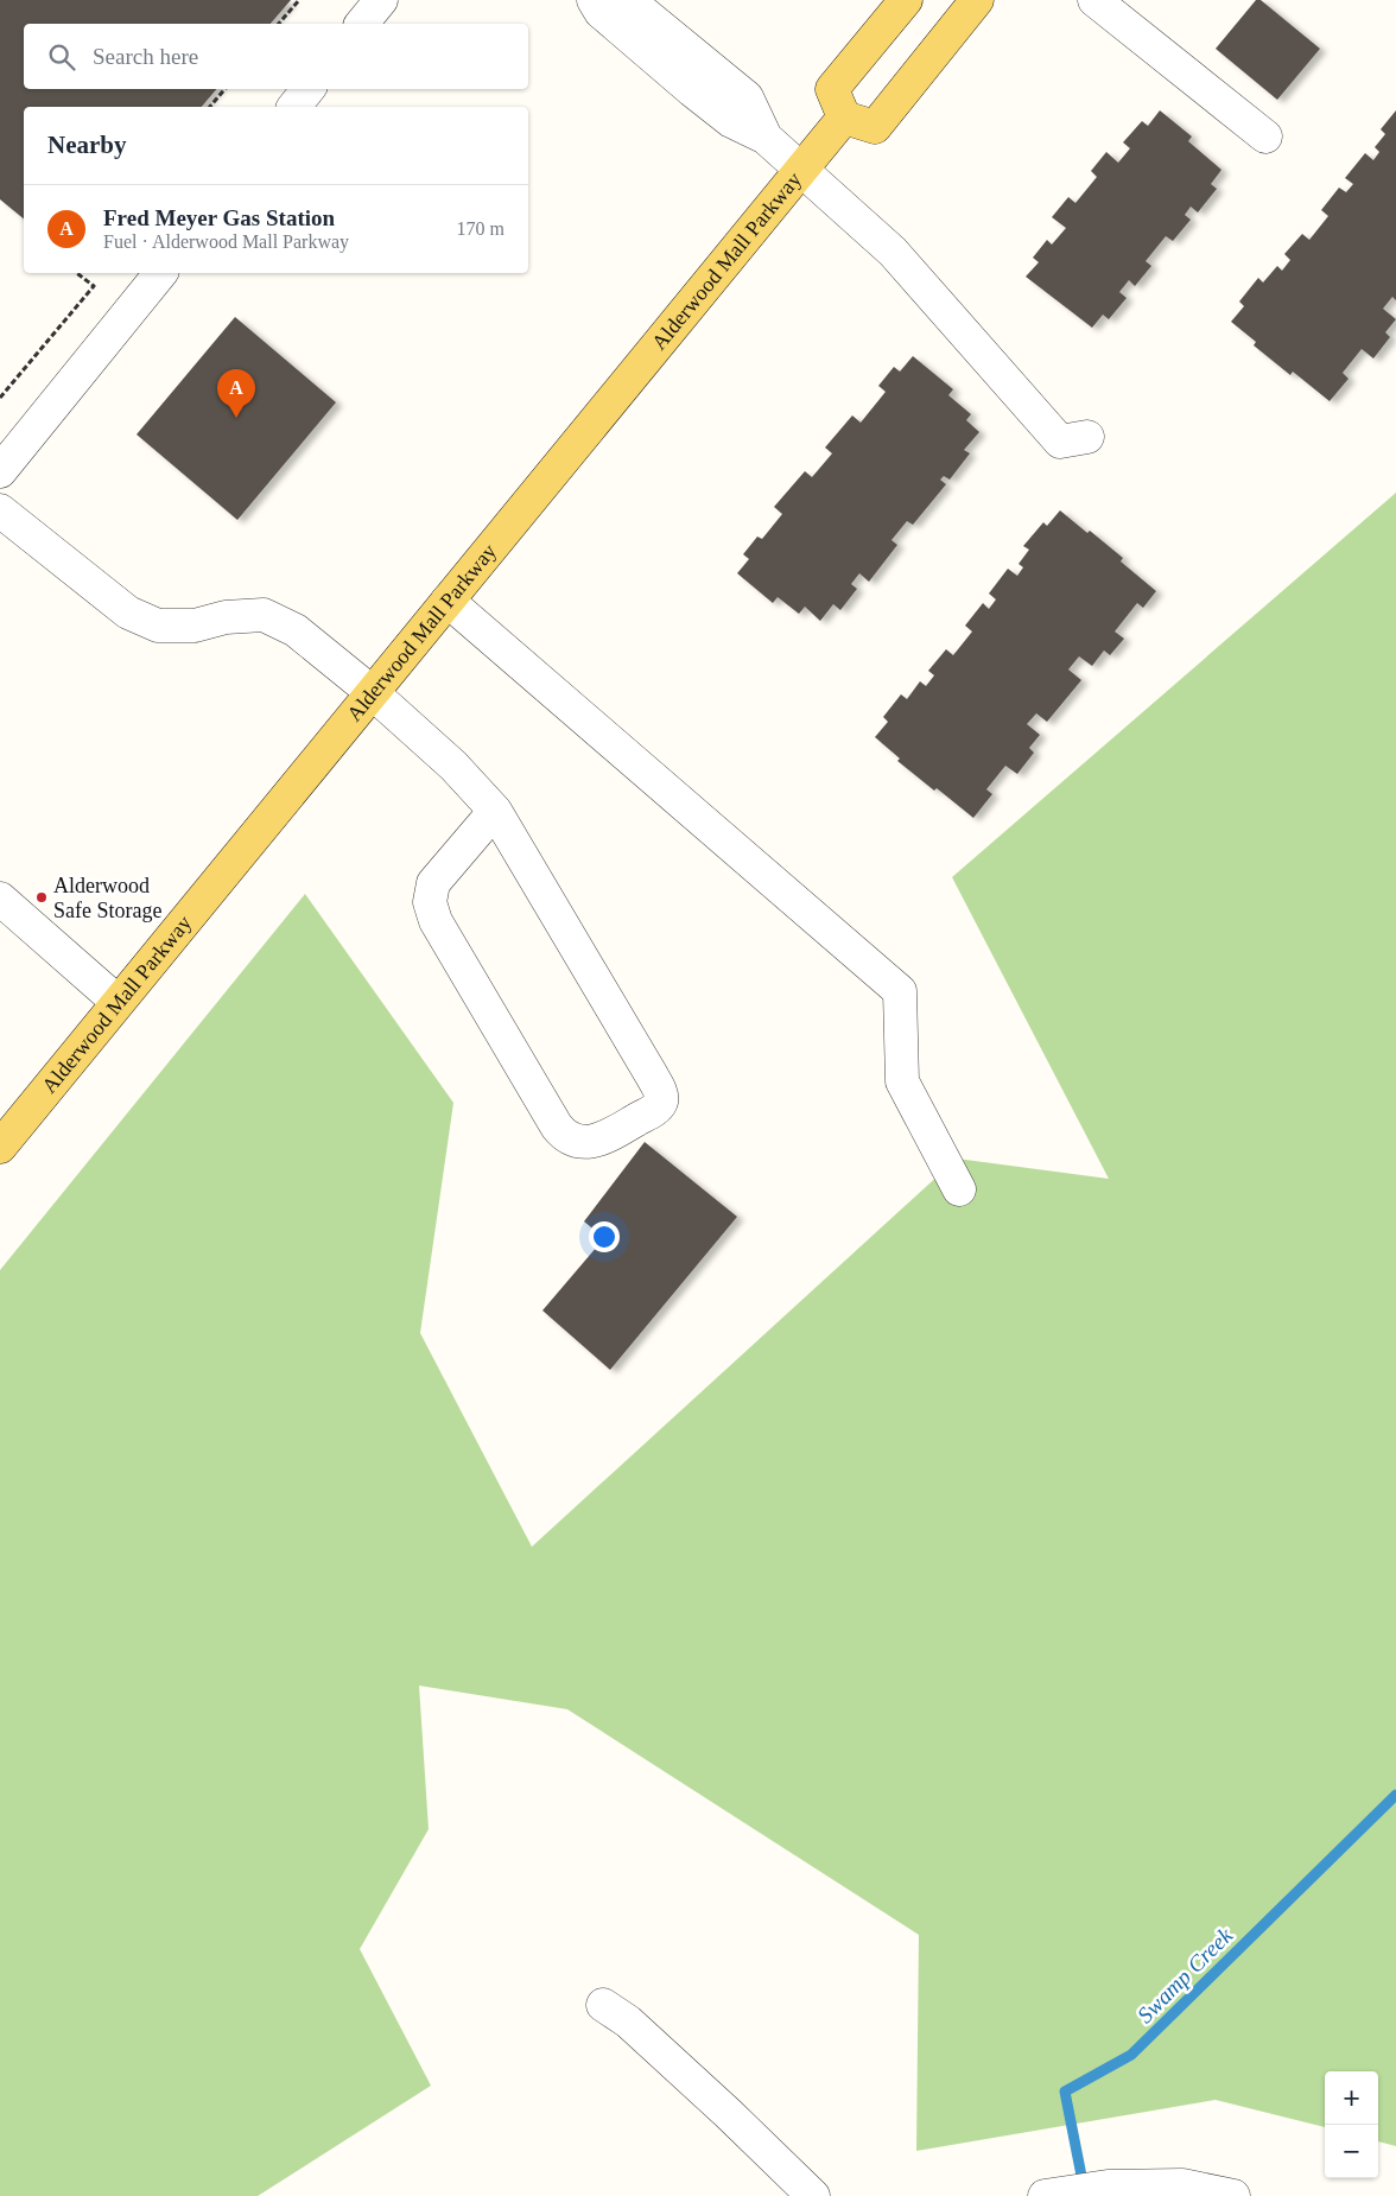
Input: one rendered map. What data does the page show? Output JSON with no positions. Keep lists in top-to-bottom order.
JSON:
{
  "streets": {
    "main road": ["Alderwood Mall Parkway"]
  },
  "water": ["Swamp Creek"],
  "places": ["Alderwood Safe Storage"],
  "page": {
    "search": "Search here",
    "heading": "Nearby",
    "list": [
      {
        "mark": "A",
        "name": "Fred Meyer Gas Station",
        "note": "Fuel · Alderwood Mall Parkway",
        "value": "170 m"
      }
    ],
    "pins": "A",
    "map_buttons": ["+", "−"]
  }
}
